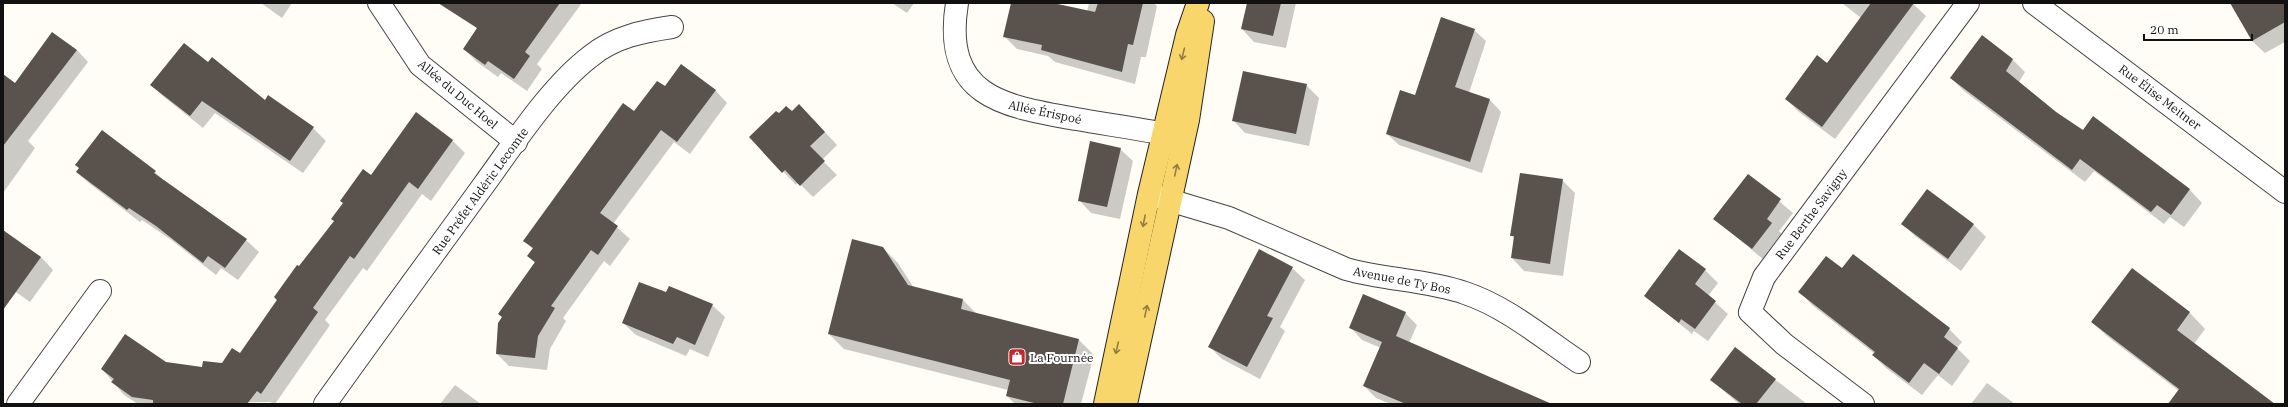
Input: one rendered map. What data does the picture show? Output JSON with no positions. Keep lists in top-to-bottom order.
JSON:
{
  "streets": {
    "street": [
      "Allée du Duc Hoel",
      "Rue Élise Meitner",
      "Allée Érispoé",
      "Rue Préfet Aldéric Lecomte",
      "Rue Berthe Savigny",
      "Avenue de Ty Bos"
    ]
  },
  "crossings": [
    ["Allée du Duc Hoel", "Rue Préfet Aldéric Lecomte"]
  ],
  "places": {
    "shop": ["La Fournée"]
  },
  "scale_bar": "20 m"
}
